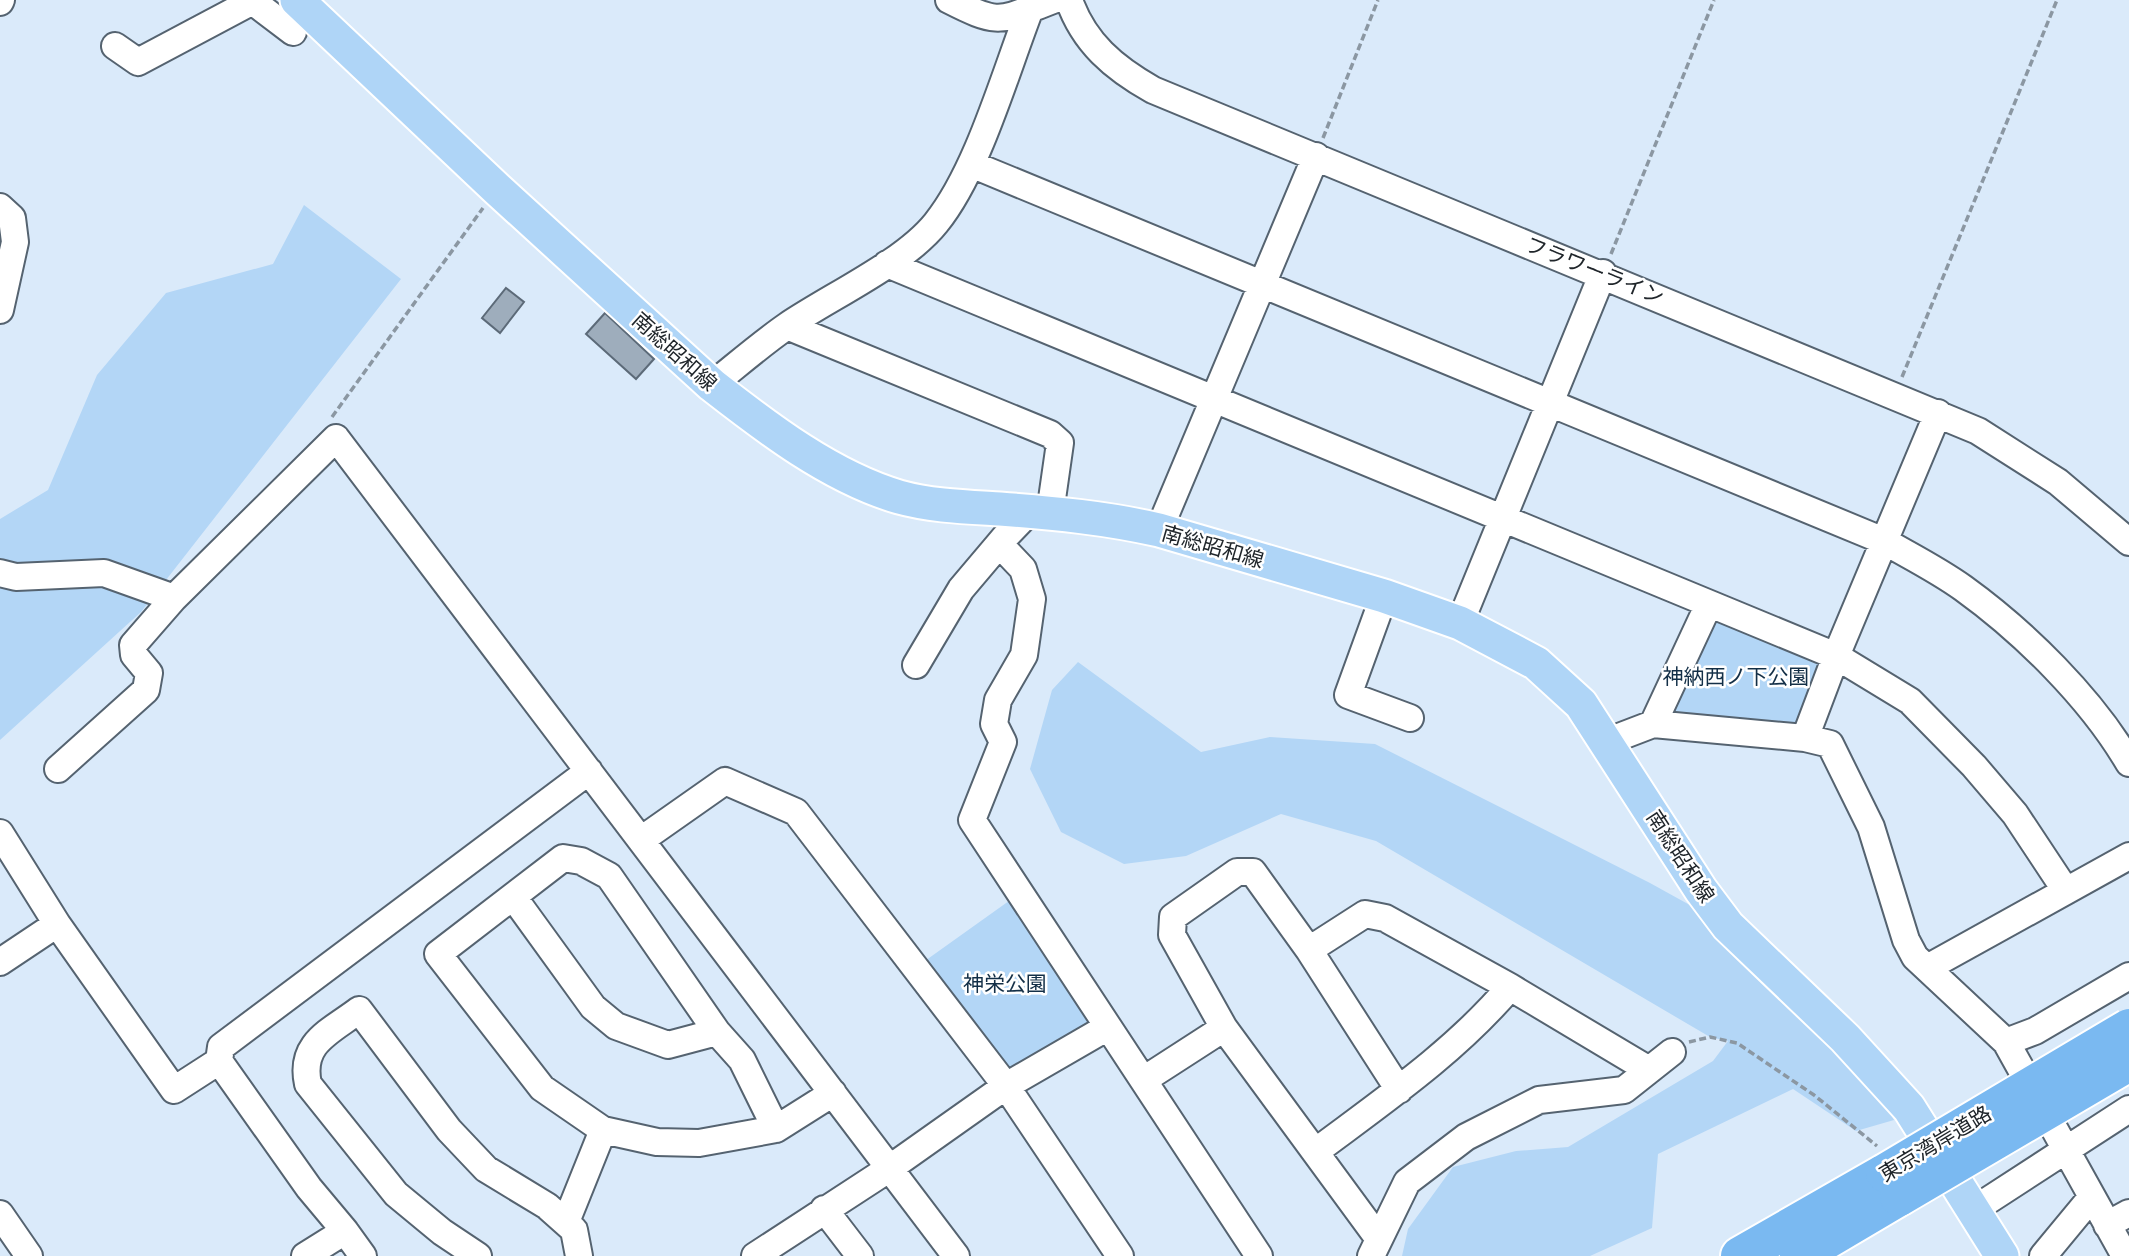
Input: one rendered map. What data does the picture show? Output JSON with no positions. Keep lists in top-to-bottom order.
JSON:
{
  "streets": {
    "highway": ["東京湾岸道路"],
    "main road": ["南総昭和線"],
    "street": ["フラワーライン"]
  },
  "parks": ["神納西ノ下公園", "神栄公園"]
}
